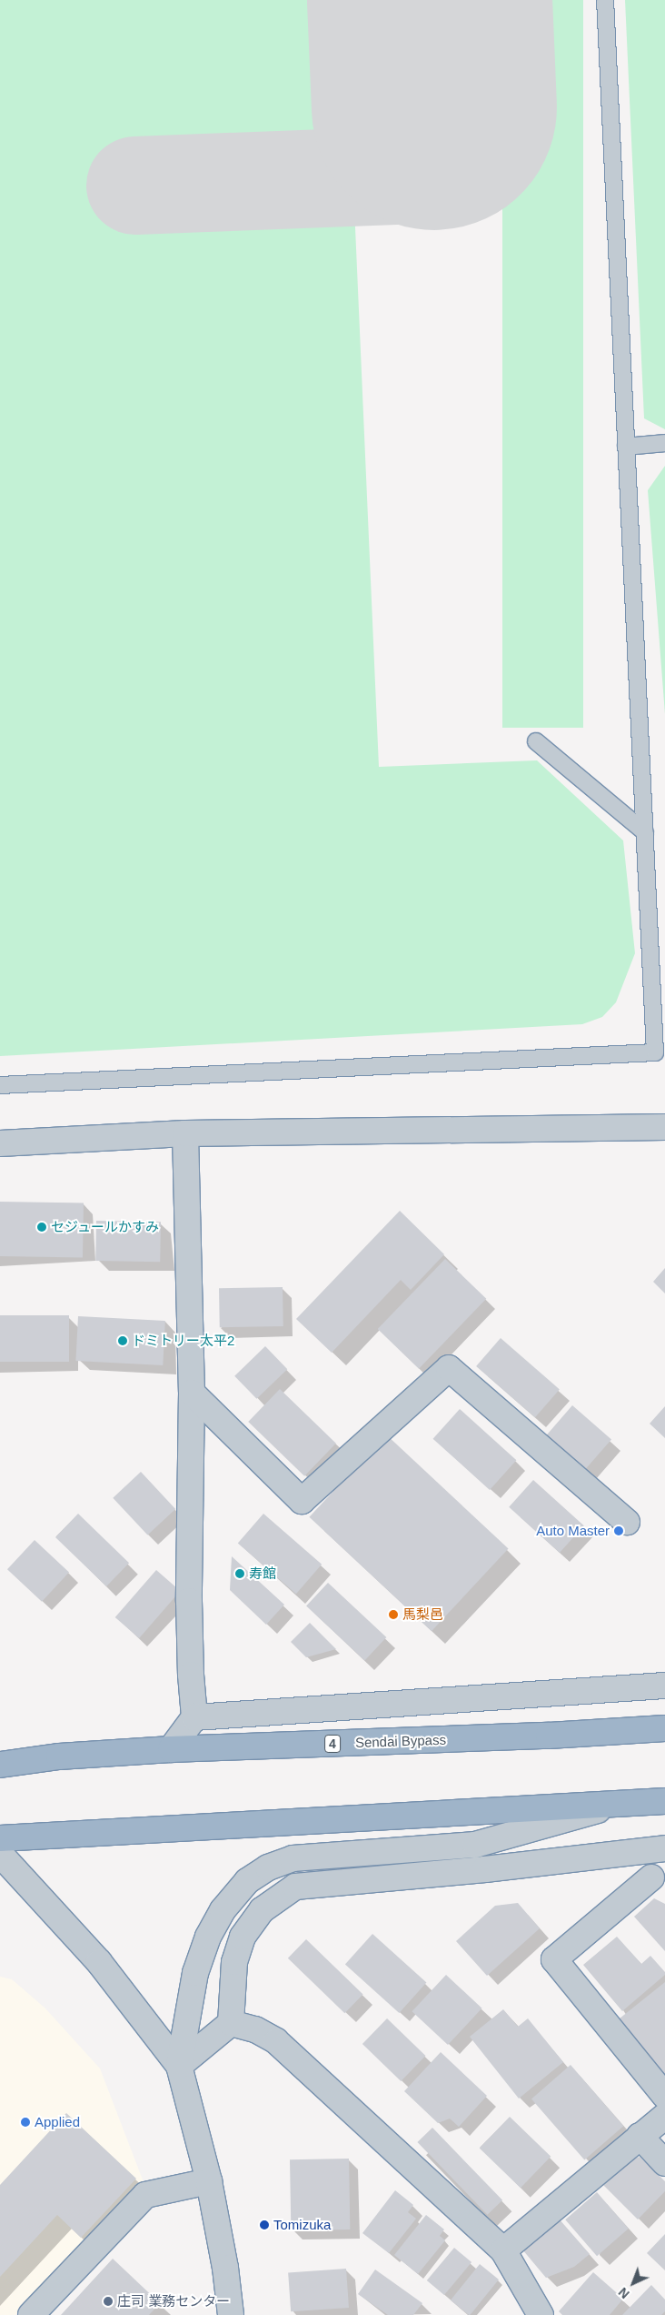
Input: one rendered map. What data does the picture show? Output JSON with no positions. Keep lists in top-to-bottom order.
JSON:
{
  "streets": {
    "highway": ["Sendai Bypass", "4"]
  },
  "places": [
    "セジュールかすみ",
    "ドミトリー太平2",
    "Auto Master",
    "寿館",
    "馬梨邑",
    "Applied",
    "Tomizuka",
    "庄司 業務センター"
  ],
  "north": "bottom left"
}
